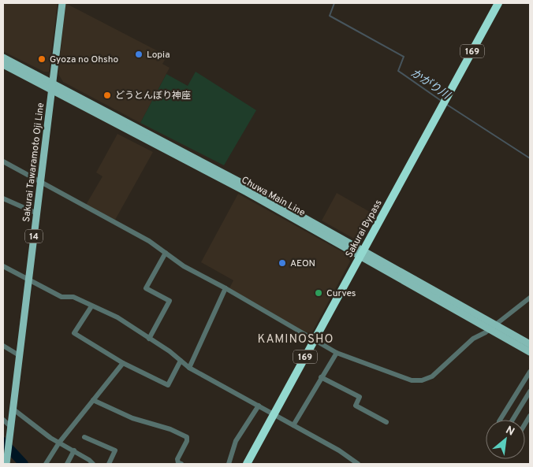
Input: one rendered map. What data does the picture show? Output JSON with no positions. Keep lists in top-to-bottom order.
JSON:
{
  "streets": {
    "highway": ["169", "Sakurai Bypass"],
    "main road": ["Sakurai Tawaramoto Oji Line", "Chuwa Main Line", "14"]
  },
  "crossings": [
    ["Sakurai Tawaramoto Oji Line", "Chuwa Main Line"],
    ["Chuwa Main Line", "Sakurai Bypass"]
  ],
  "districts": ["KAMINOSHO"],
  "water": ["かがり川"],
  "places": [
    "Lopia",
    "Gyoza no Ohsho",
    "どうとんぼり神座",
    "AEON",
    "Curves"
  ],
  "north": "top right"
}
